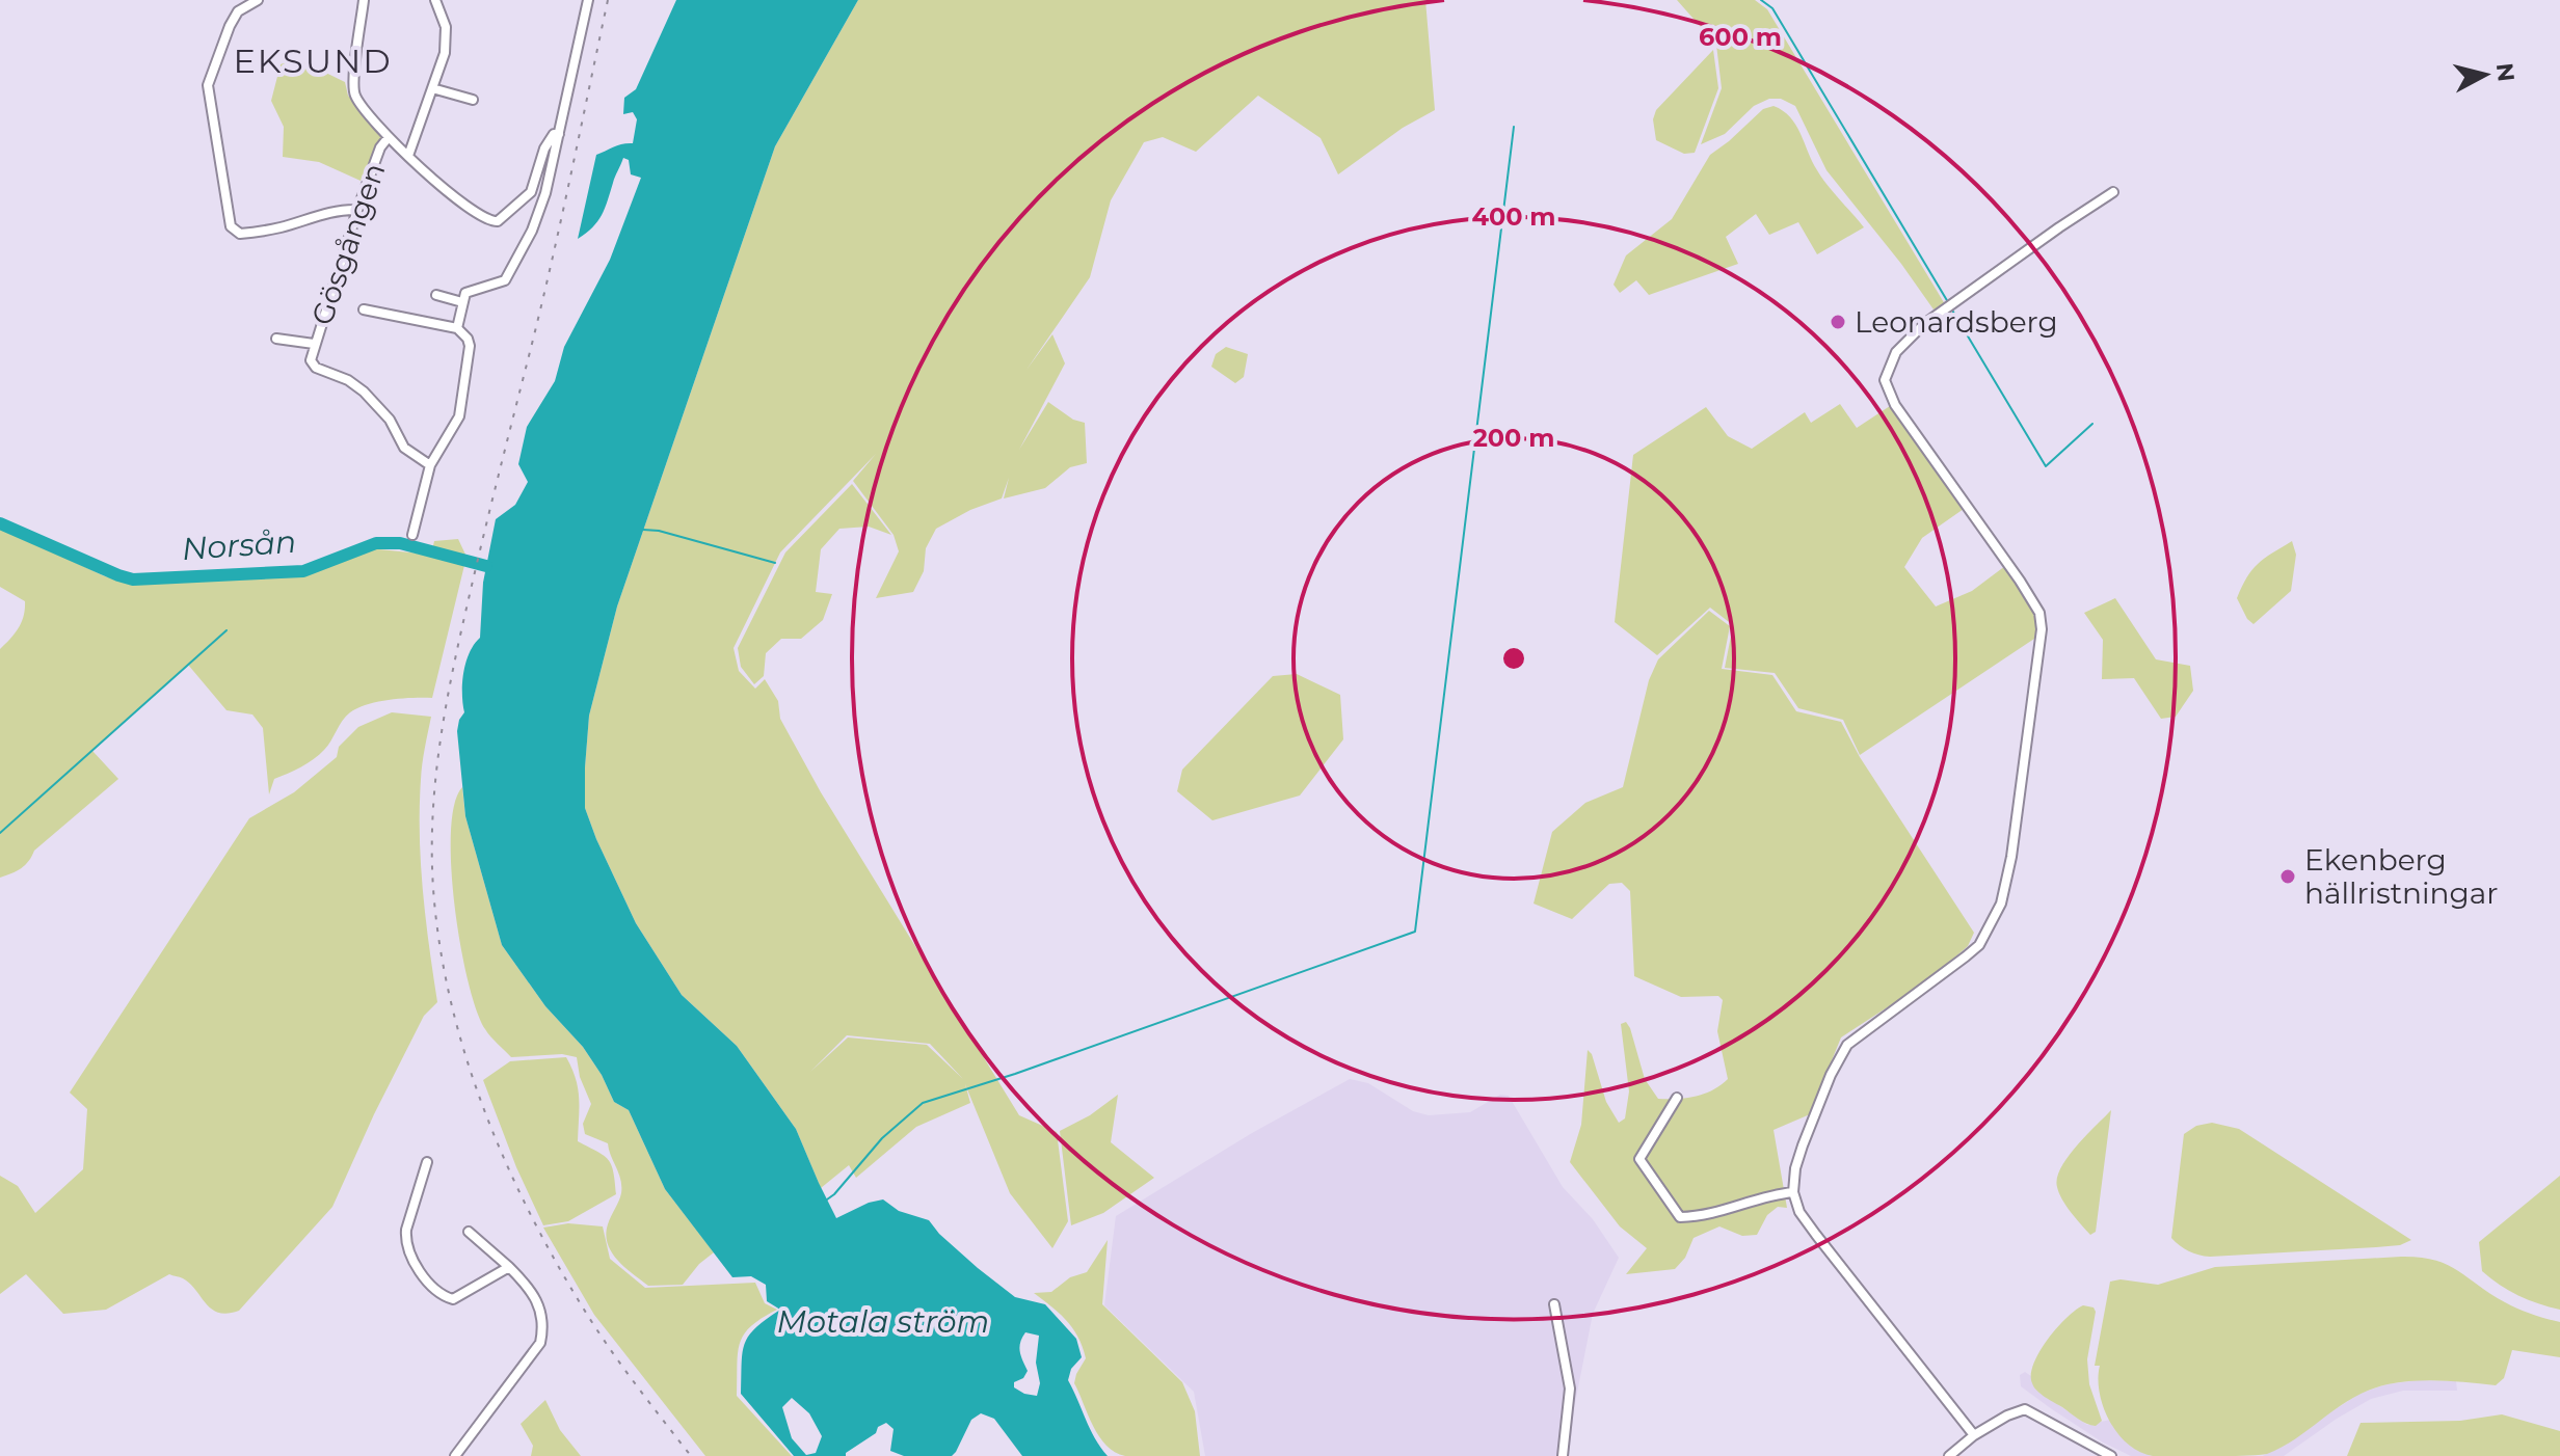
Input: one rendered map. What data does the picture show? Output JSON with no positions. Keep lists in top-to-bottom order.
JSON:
{
  "streets": {
    "street": ["Gösgången"]
  },
  "districts": ["EKSUND"],
  "water": ["Norsån", "Motala ström"],
  "places": ["Leonardsberg", "Ekenberg hällristningar"],
  "north": "right",
  "rings": ["600 m", "400 m", "200 m"]
}
